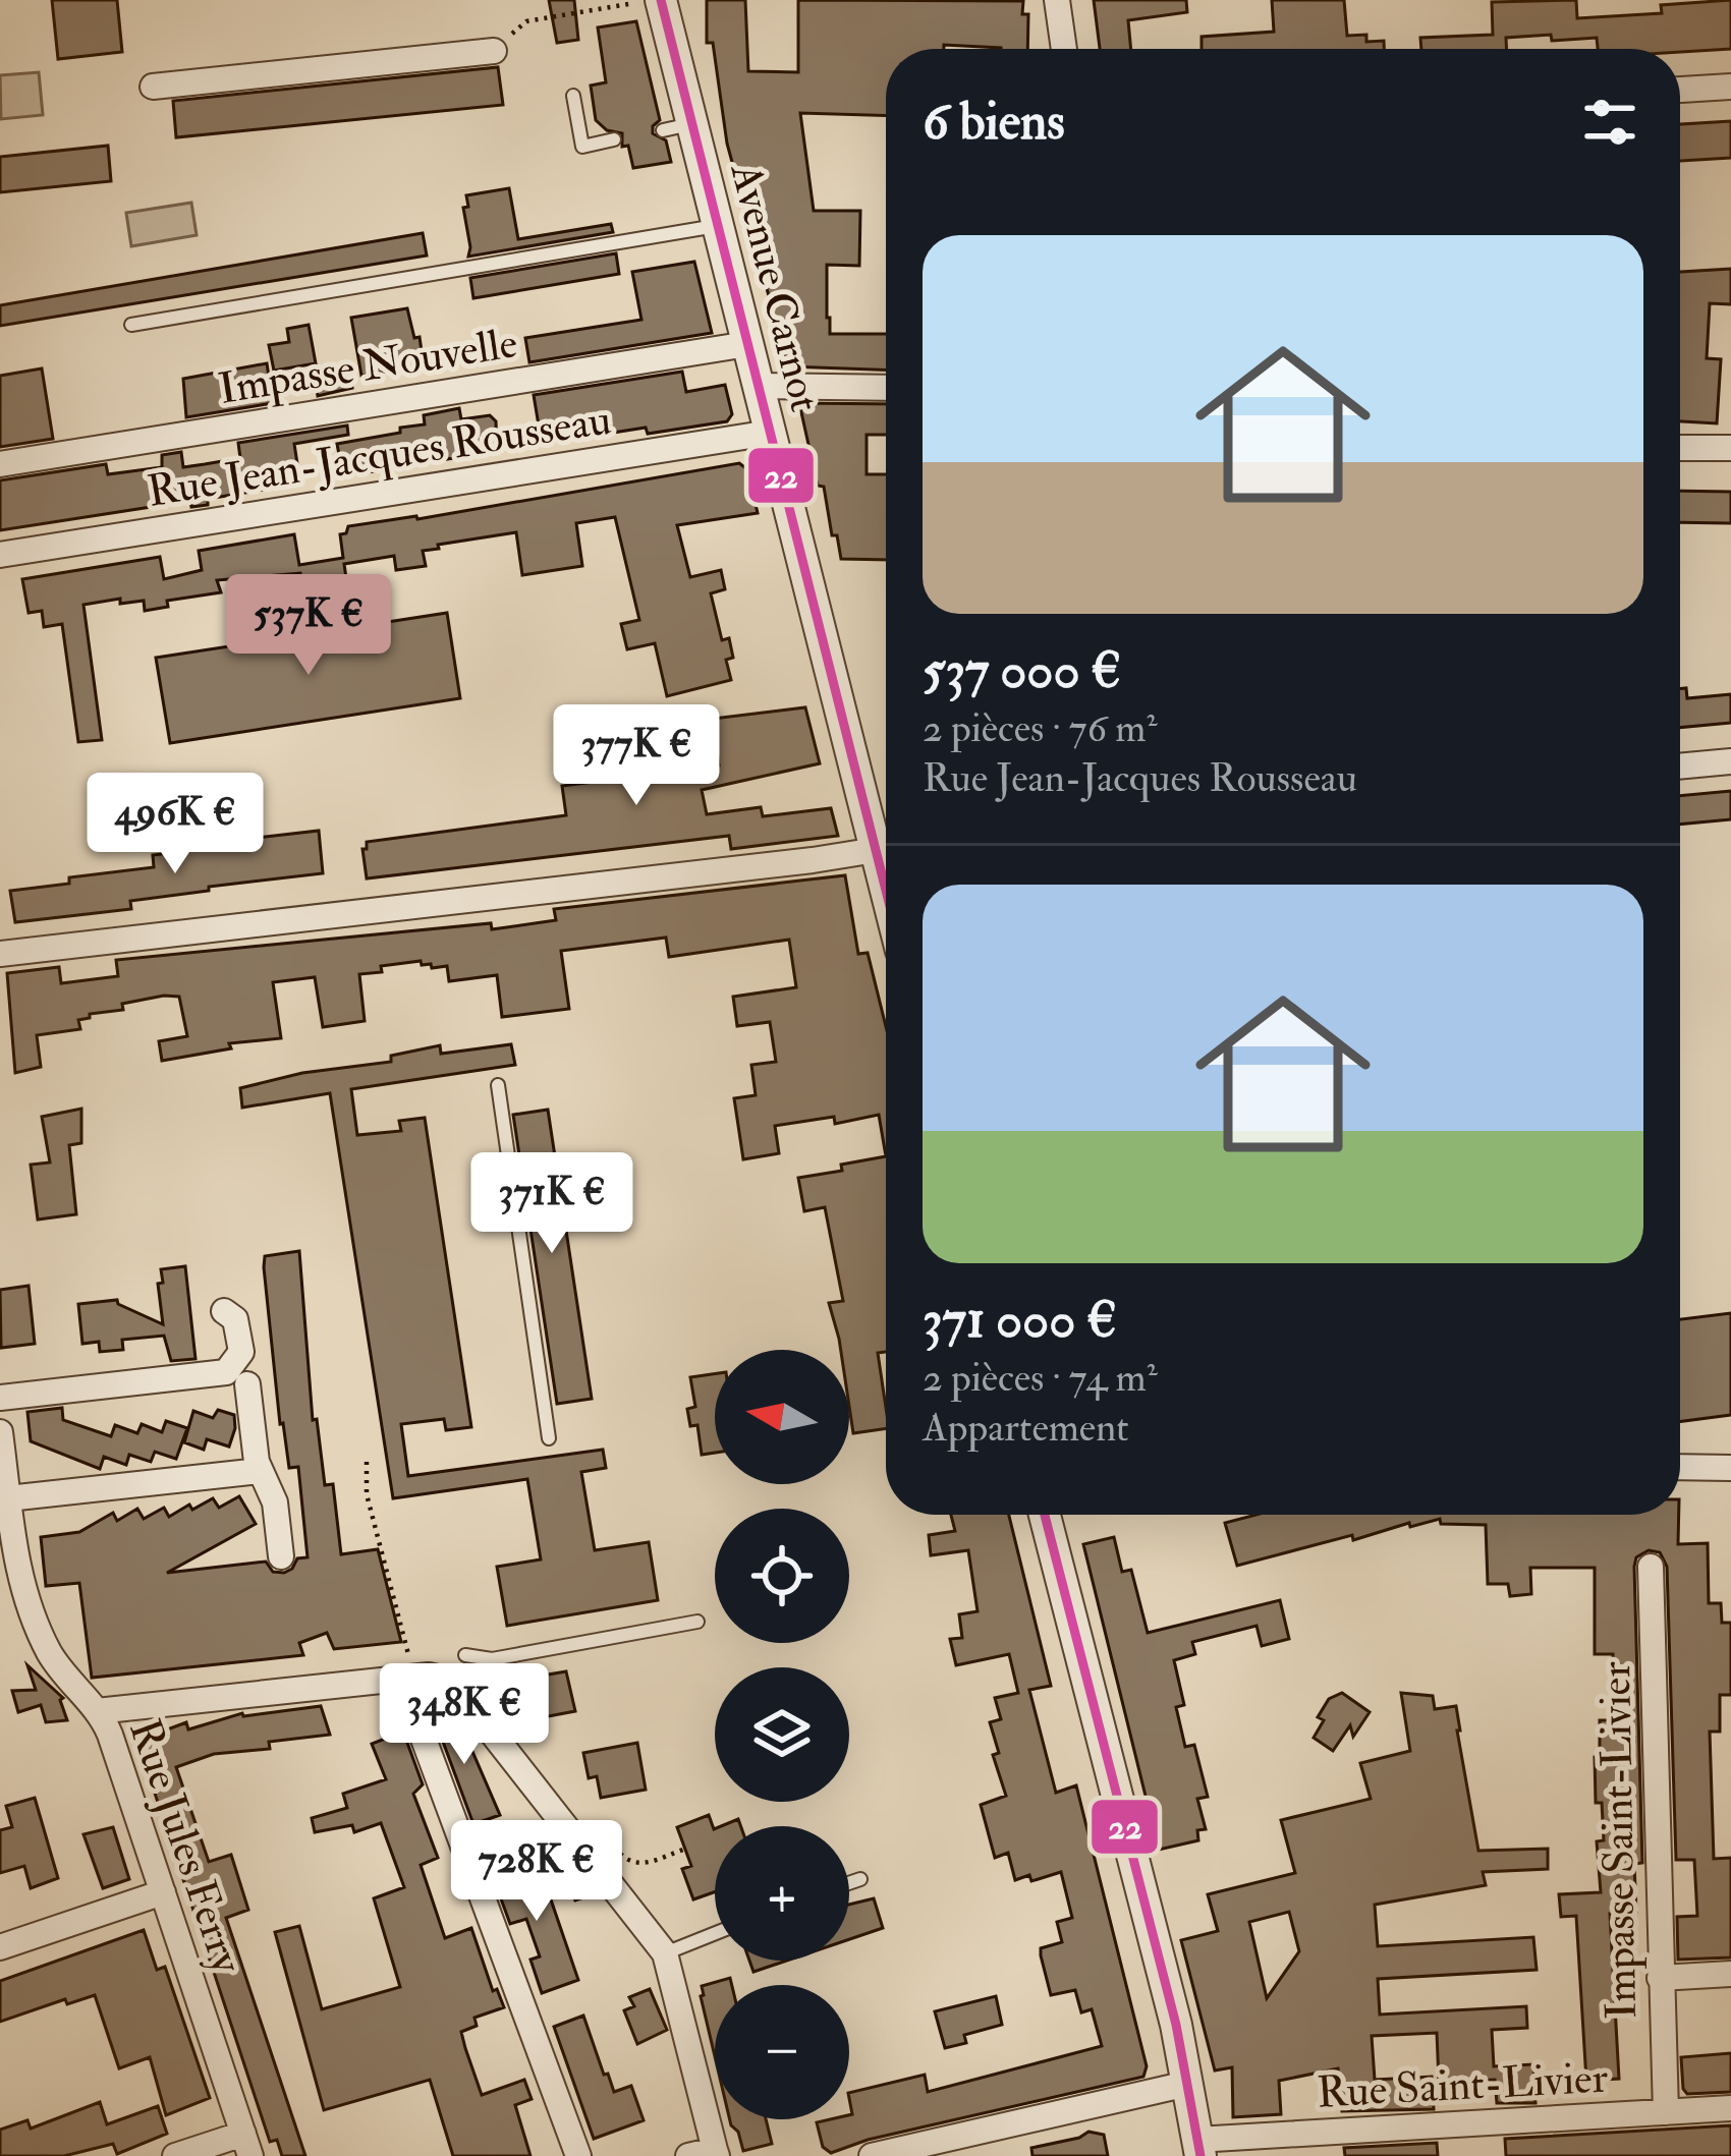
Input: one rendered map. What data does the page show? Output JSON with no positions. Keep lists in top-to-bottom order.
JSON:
{
  "streets": {
    "street": [
      "Avenue Carnot",
      "Impasse Nouvelle",
      "Rue Jean-Jacques Rousseau",
      "Impasse Saint-Livier",
      "Rue Jules Ferry",
      "Rue Saint-Livier"
    ]
  },
  "crossings": [
    ["Avenue Carnot", "Impasse Nouvelle"],
    ["Avenue Carnot", "Rue Jean-Jacques Rousseau"],
    ["Impasse Saint-Livier", "Rue Saint-Livier"]
  ],
  "lines": ["transit line 22"],
  "north": "left",
  "page": {
    "heading": "6 biens",
    "list": [
      {
        "name": "537 000 €",
        "note": "2 pièces · 76 m² · Rue Jean-Jacques Rousseau"
      },
      {
        "name": "371 000 €",
        "note": "2 pièces · 74 m² · Appartement"
      }
    ],
    "price": [
      "537K €",
      "377K €",
      "496K €",
      "371K €",
      "348K €",
      "728K €"
    ],
    "map_buttons": ["+", "−"]
  }
}
